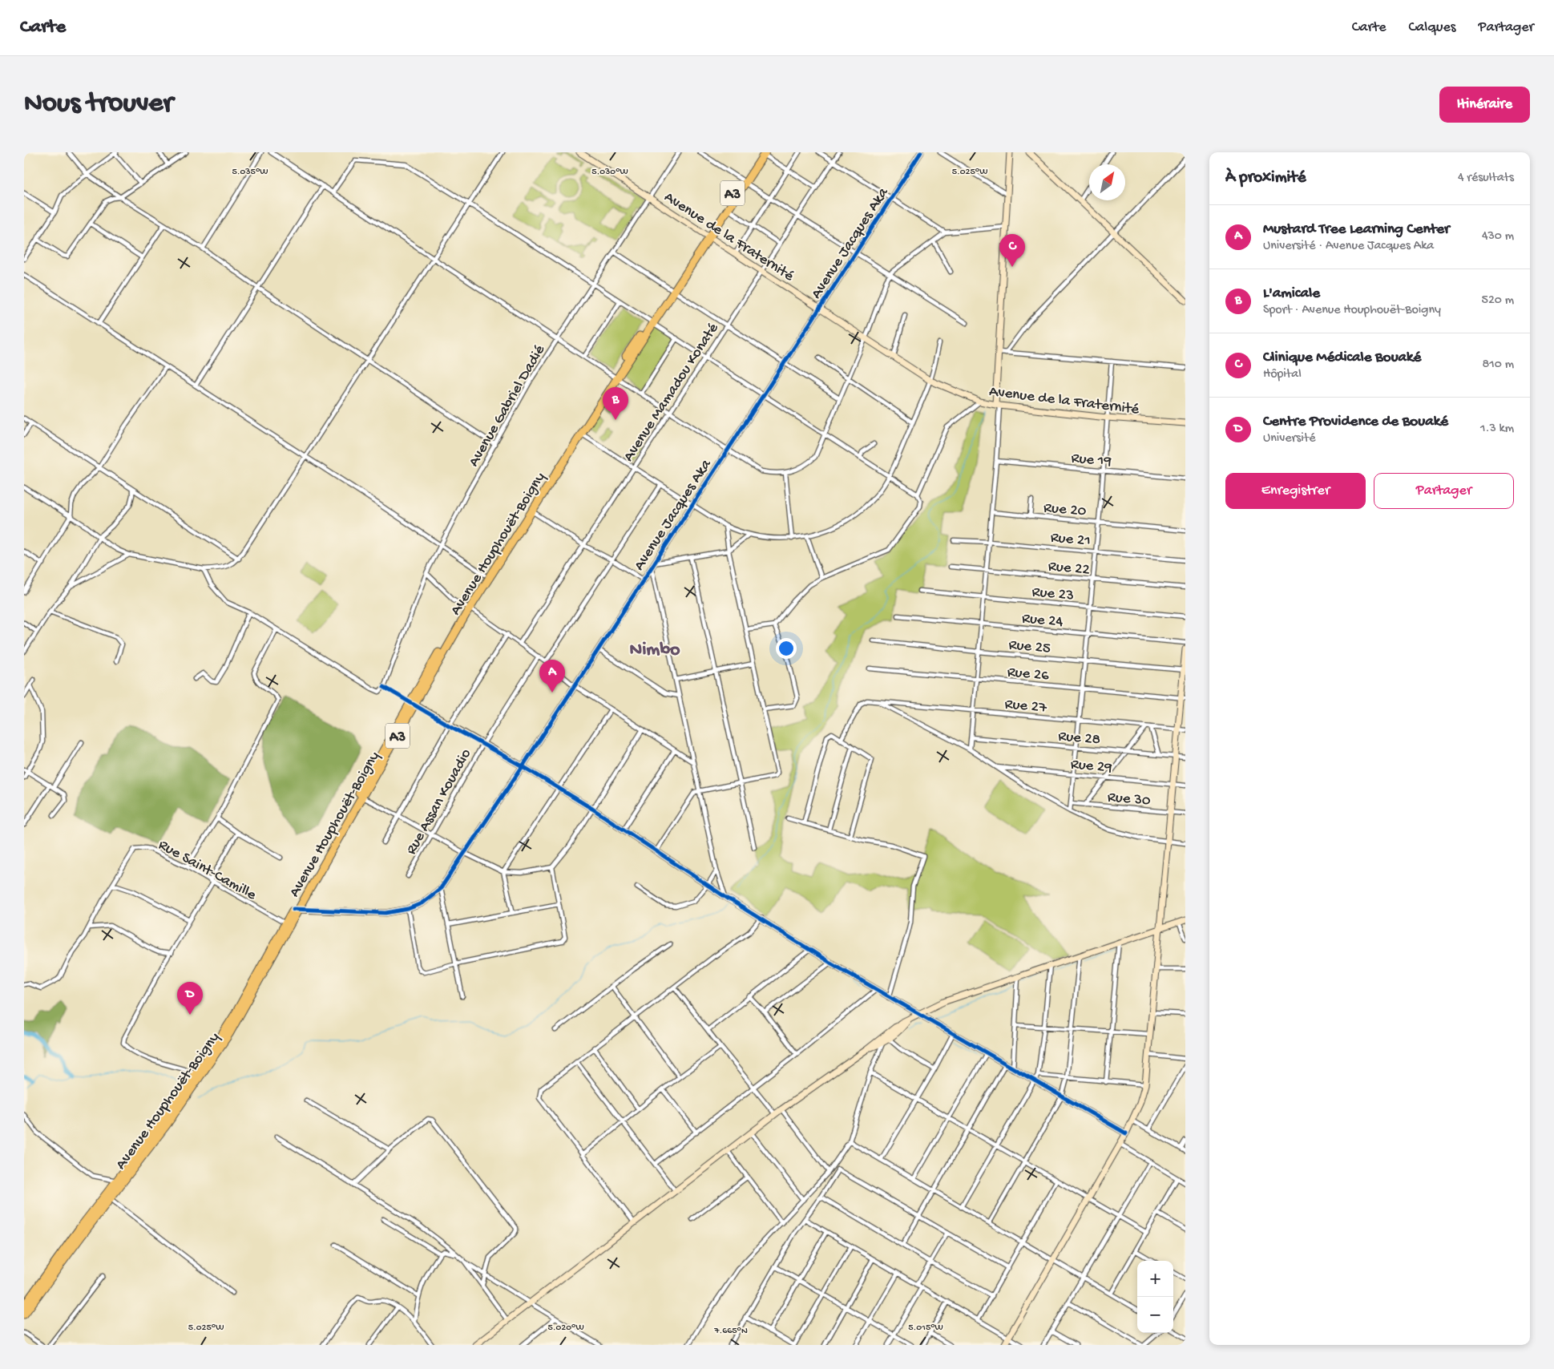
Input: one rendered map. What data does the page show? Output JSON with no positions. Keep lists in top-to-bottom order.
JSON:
{
  "streets": {
    "highway": ["A3", "Avenue Houphouët-Boigny"],
    "street": [
      "Avenue de la Fraternité",
      "Avenue Jacques Aka",
      "Avenue Mamadou Konaté",
      "Avenue Gabriel Dadié",
      "Rue 19",
      "Rue 20",
      "Rue 21",
      "Rue 22",
      "Rue 23",
      "Rue 24",
      "Rue 25",
      "Rue 26",
      "Rue 27",
      "Rue 28",
      "Rue 29",
      "Rue 30",
      "Rue Assan Kouadio",
      "Rue Saint-Camille"
    ]
  },
  "crossings": [
    ["Avenue de la Fraternité", "Avenue Jacques Aka"],
    ["Avenue de la Fraternité", "Avenue Mamadou Konaté"],
    ["Avenue de la Fraternité", "Avenue Gabriel Dadié"],
    ["Avenue de la Fraternité", "Avenue Houphouët-Boigny"],
    ["Avenue Jacques Aka", "Avenue Houphouët-Boigny"],
    ["Avenue Houphouët-Boigny", "Rue Saint-Camille"]
  ],
  "districts": ["Nimbo"],
  "north": "top right",
  "page": {
    "header": "Carte",
    "nav": ["Carte", "Calques", "Partager"],
    "buttons": [
      "Itinéraire",
      ["Enregistrer", "Partager"]
    ],
    "title": "Nous trouver",
    "heading": ["À proximité", "4 résultats"],
    "list": [
      {
        "mark": "A",
        "name": "Mustard Tree Learning Center",
        "note": "Université · Avenue Jacques Aka",
        "value": "430 m"
      },
      {
        "mark": "B",
        "name": "L'amicale",
        "note": "Sport · Avenue Houphouët-Boigny",
        "value": "520 m"
      },
      {
        "mark": "C",
        "name": "Clinique Médicale Bouaké",
        "note": "Hôpital",
        "value": "810 m"
      },
      {
        "mark": "D",
        "name": "Centre Providence de Bouaké",
        "note": "Université",
        "value": "1.3 km"
      }
    ],
    "pins": [
      "C",
      "B",
      "A",
      "D"
    ],
    "map_buttons": ["+", "−"]
  },
  "coordinates": [
    "5.025°W",
    "5.035°W",
    "5.030°W",
    "5.020°W",
    "5.015°W",
    "7.665°N"
  ]
}
